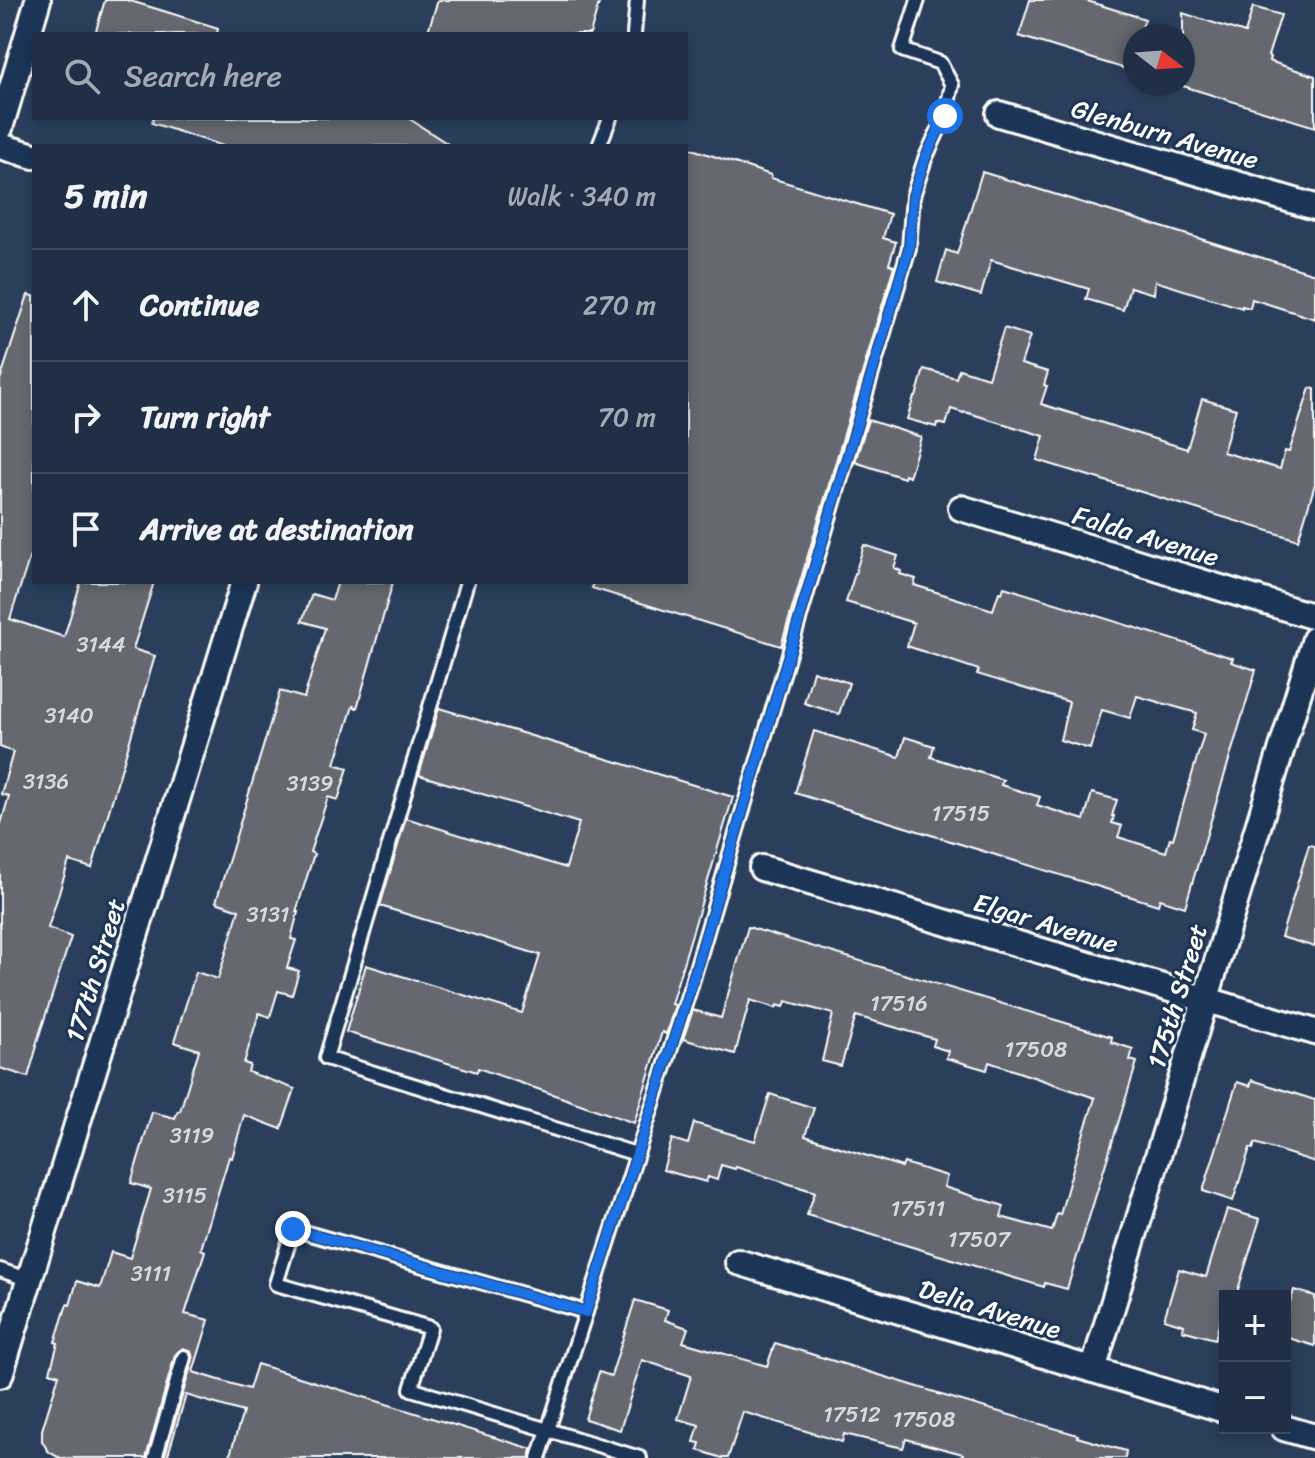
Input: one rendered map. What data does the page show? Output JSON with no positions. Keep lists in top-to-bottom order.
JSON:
{
  "streets": {
    "street": [
      "Glenburn Avenue",
      "Falda Avenue",
      "Elgar Avenue",
      "177th Street",
      "175th Street",
      "Delia Avenue"
    ]
  },
  "crossings": [
    ["Elgar Avenue", "175th Street"],
    ["175th Street", "Delia Avenue"]
  ],
  "house_numbers": [
    "3144",
    "3140",
    "3136",
    "3139",
    "17515",
    "3131",
    "17516",
    "17508",
    "3119",
    "3115",
    "17511",
    "17507",
    "3111",
    "17512",
    "17508"
  ],
  "north": "right",
  "page": {
    "search": "Search here",
    "heading": ["5 min", "Walk · 340 m"],
    "list": [
      ["Continue", "270 m"],
      ["Turn right", "70 m"],
      "Arrive at destination"
    ],
    "map_buttons": ["+", "−"]
  }
}
